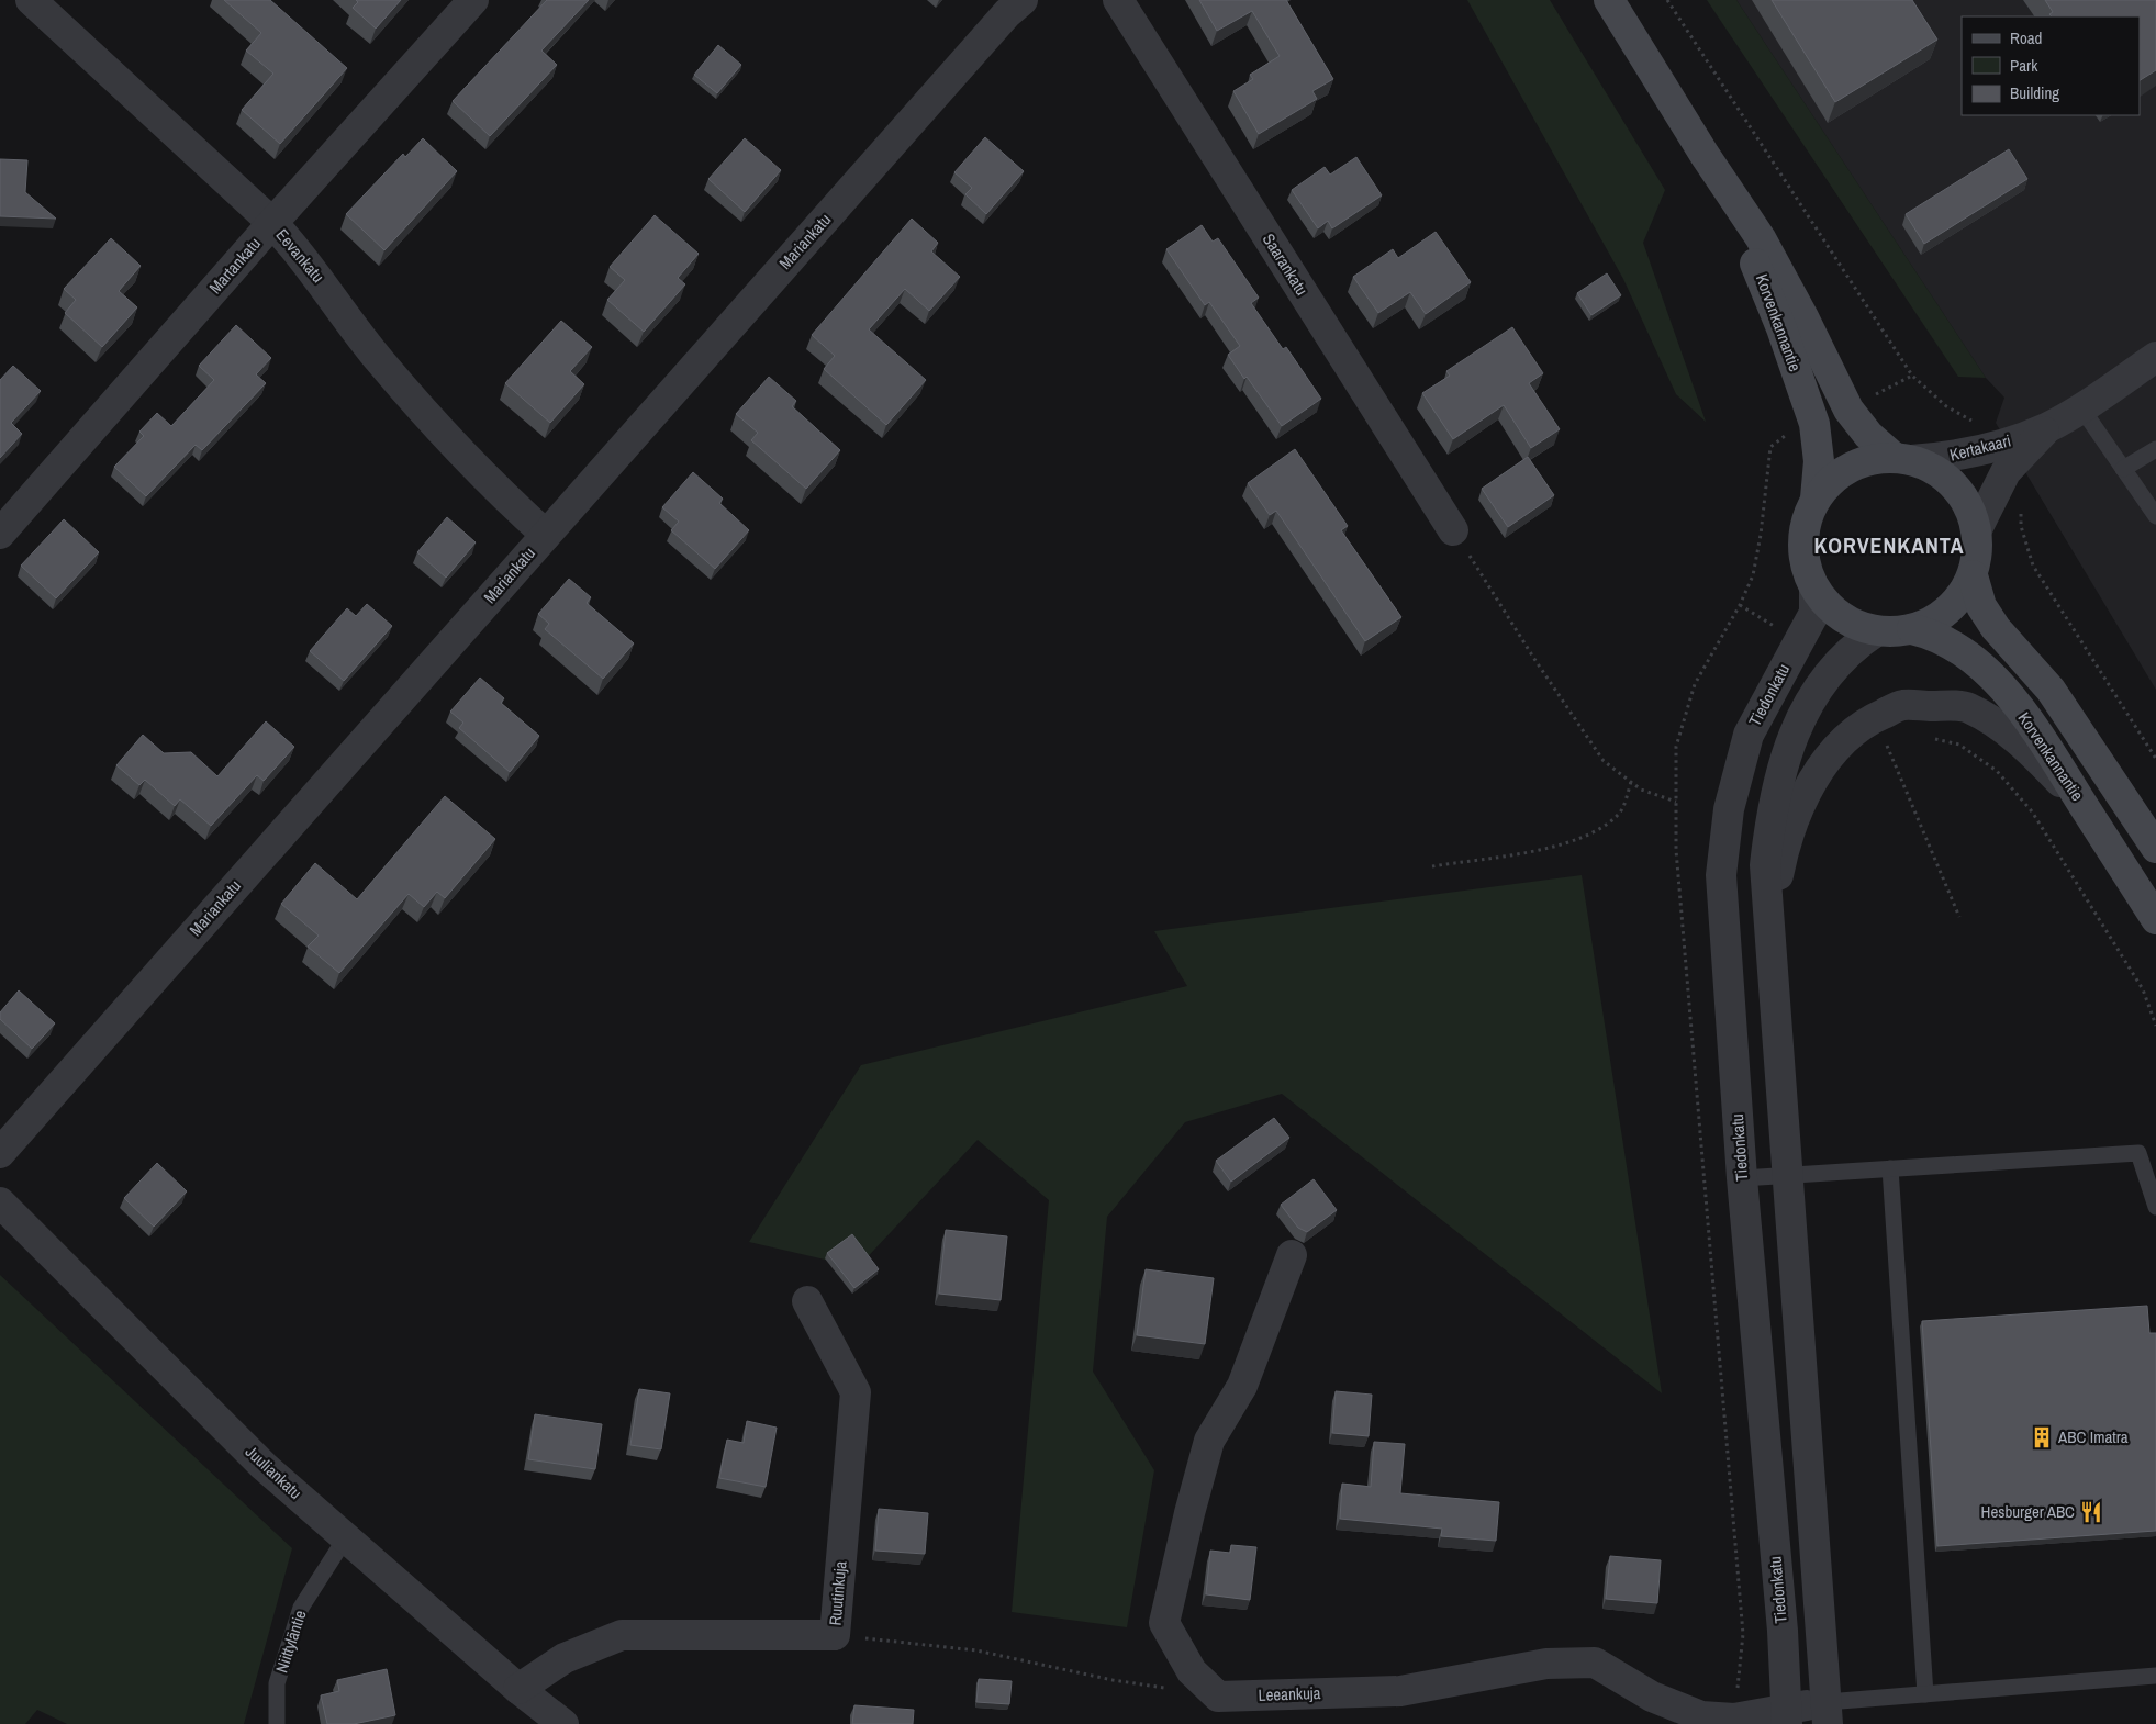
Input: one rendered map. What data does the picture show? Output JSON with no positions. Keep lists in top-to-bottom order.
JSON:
{
  "streets": {
    "main road": ["Korvenkannantie"],
    "street": [
      "Mariankatu",
      "Eevankatu",
      "Saarankatu",
      "Martankatu",
      "Kertakaari",
      "Tiedonkatu",
      "Juuliankatu",
      "Ruutinkuja",
      "Leeankuja"
    ],
    "lane": ["Niittyläntie"]
  },
  "crossings": [
    ["Mariankatu", "Eevankatu"],
    ["Eevankatu", "Martankatu"],
    ["Korvenkannantie", "Kertakaari"],
    ["Korvenkannantie", "Tiedonkatu"],
    ["Kertakaari", "Tiedonkatu"],
    ["Tiedonkatu", "Leeankuja"],
    ["Juuliankatu", "Ruutinkuja"],
    ["Juuliankatu", "Niittyläntie"]
  ],
  "districts": ["KORVENKANTA"],
  "places": {
    "building": ["ABC Imatra"],
    "restaurant": ["Hesburger ABC"]
  },
  "legend": ["Road", "Park", "Building"]
}
